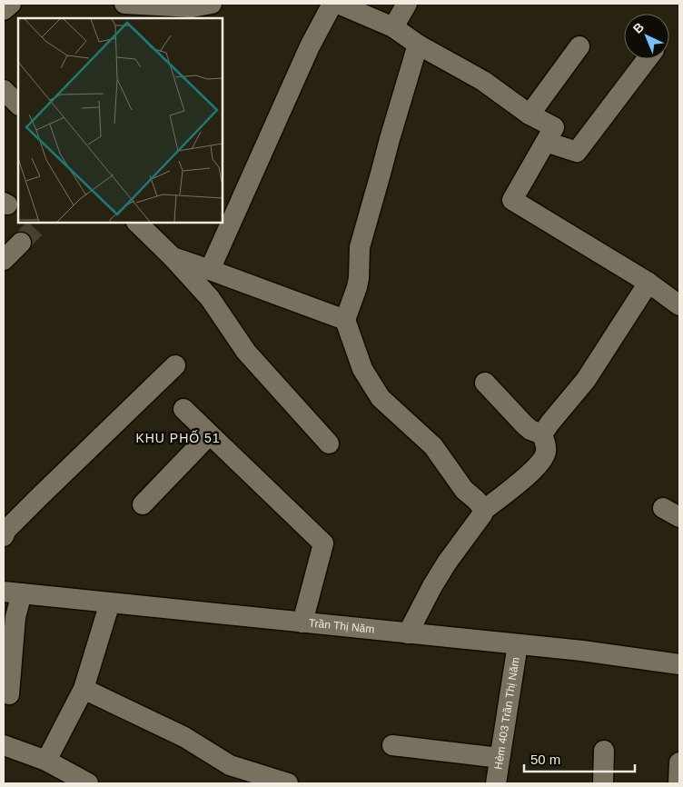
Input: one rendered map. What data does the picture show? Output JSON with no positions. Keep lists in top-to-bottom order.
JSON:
{
  "streets": {
    "street": ["Trần Thị Năm", "Hẻm 403 Trần Thị Năm"]
  },
  "crossings": [
    ["Trần Thị Năm", "Hẻm 403 Trần Thị Năm"]
  ],
  "districts": ["KHU PHỐ 51"],
  "scale_bar": "50 m",
  "north": "top left"
}
